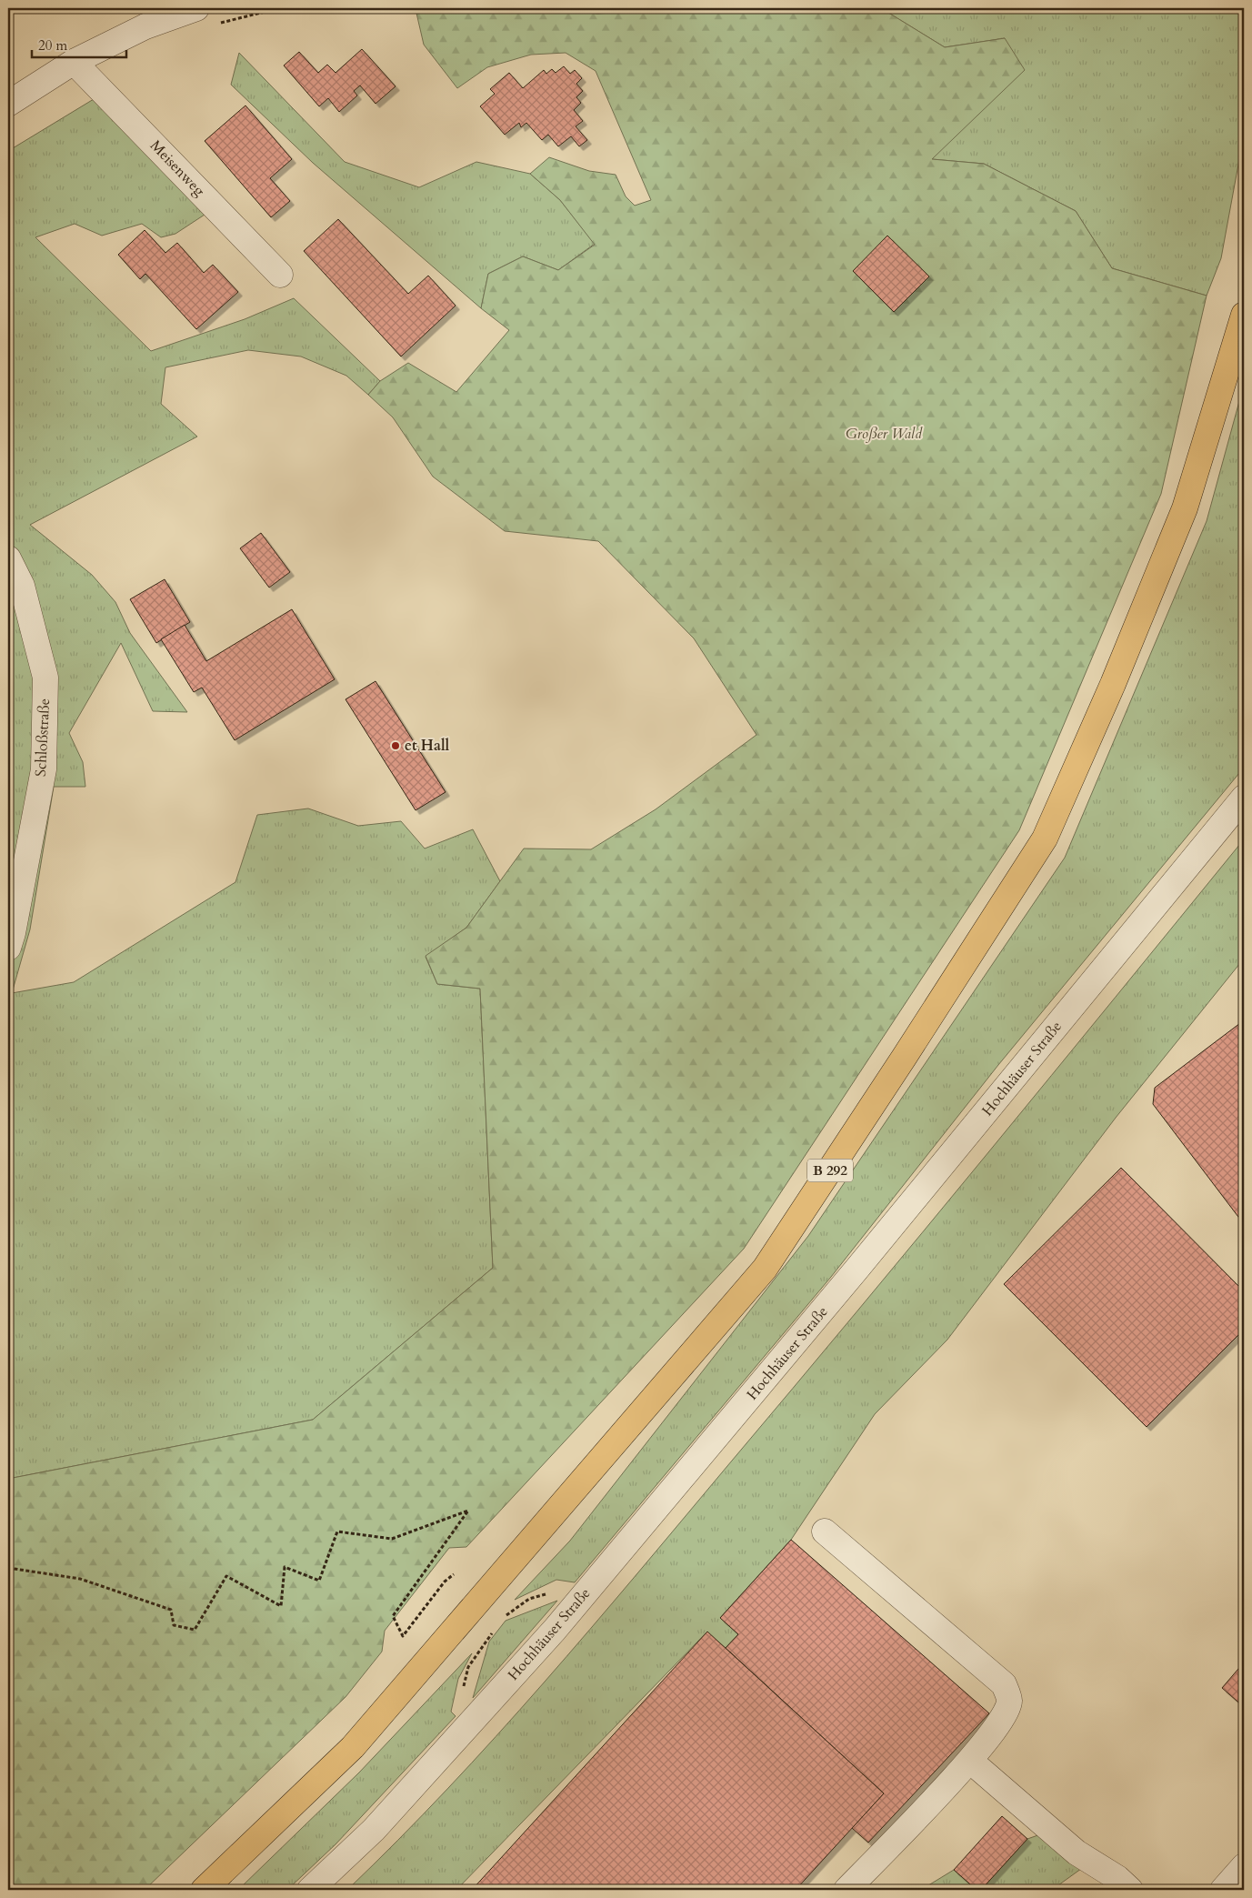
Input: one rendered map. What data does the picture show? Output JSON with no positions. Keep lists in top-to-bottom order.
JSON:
{
  "streets": {
    "highway": ["B 292"],
    "street": ["Meisenweg", "Schloßstraße", "Hochhäuser Straße"]
  },
  "parks": ["Großer Wald"],
  "places": ["et Hall"],
  "scale_bar": "20 m"
}
